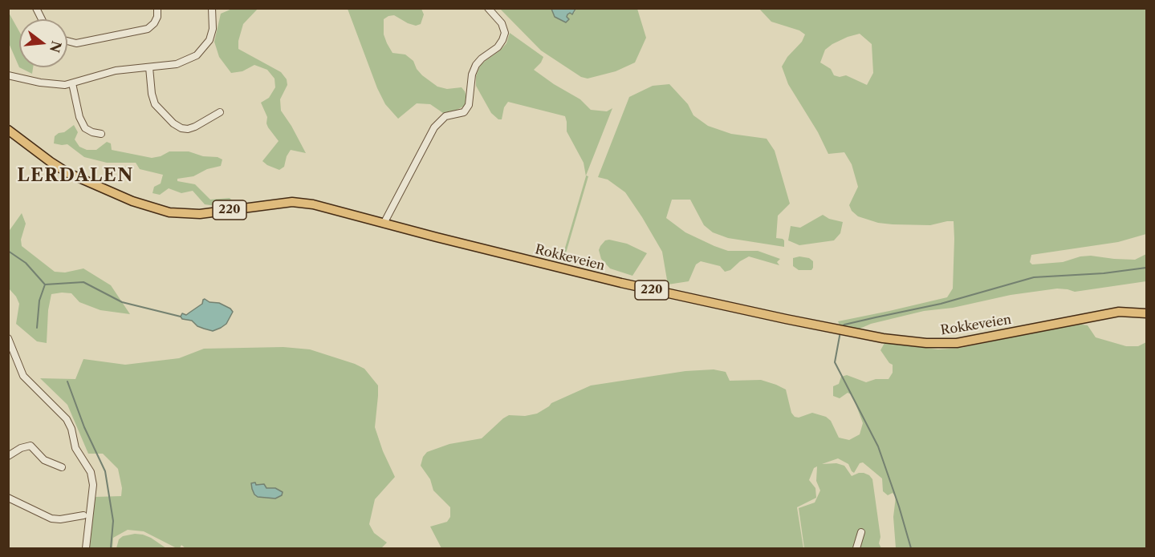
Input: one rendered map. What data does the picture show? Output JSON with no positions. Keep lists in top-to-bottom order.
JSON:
{
  "streets": {
    "main road": ["220", "Rokkeveien"]
  },
  "districts": ["LERDALEN"],
  "north": "right"
}
